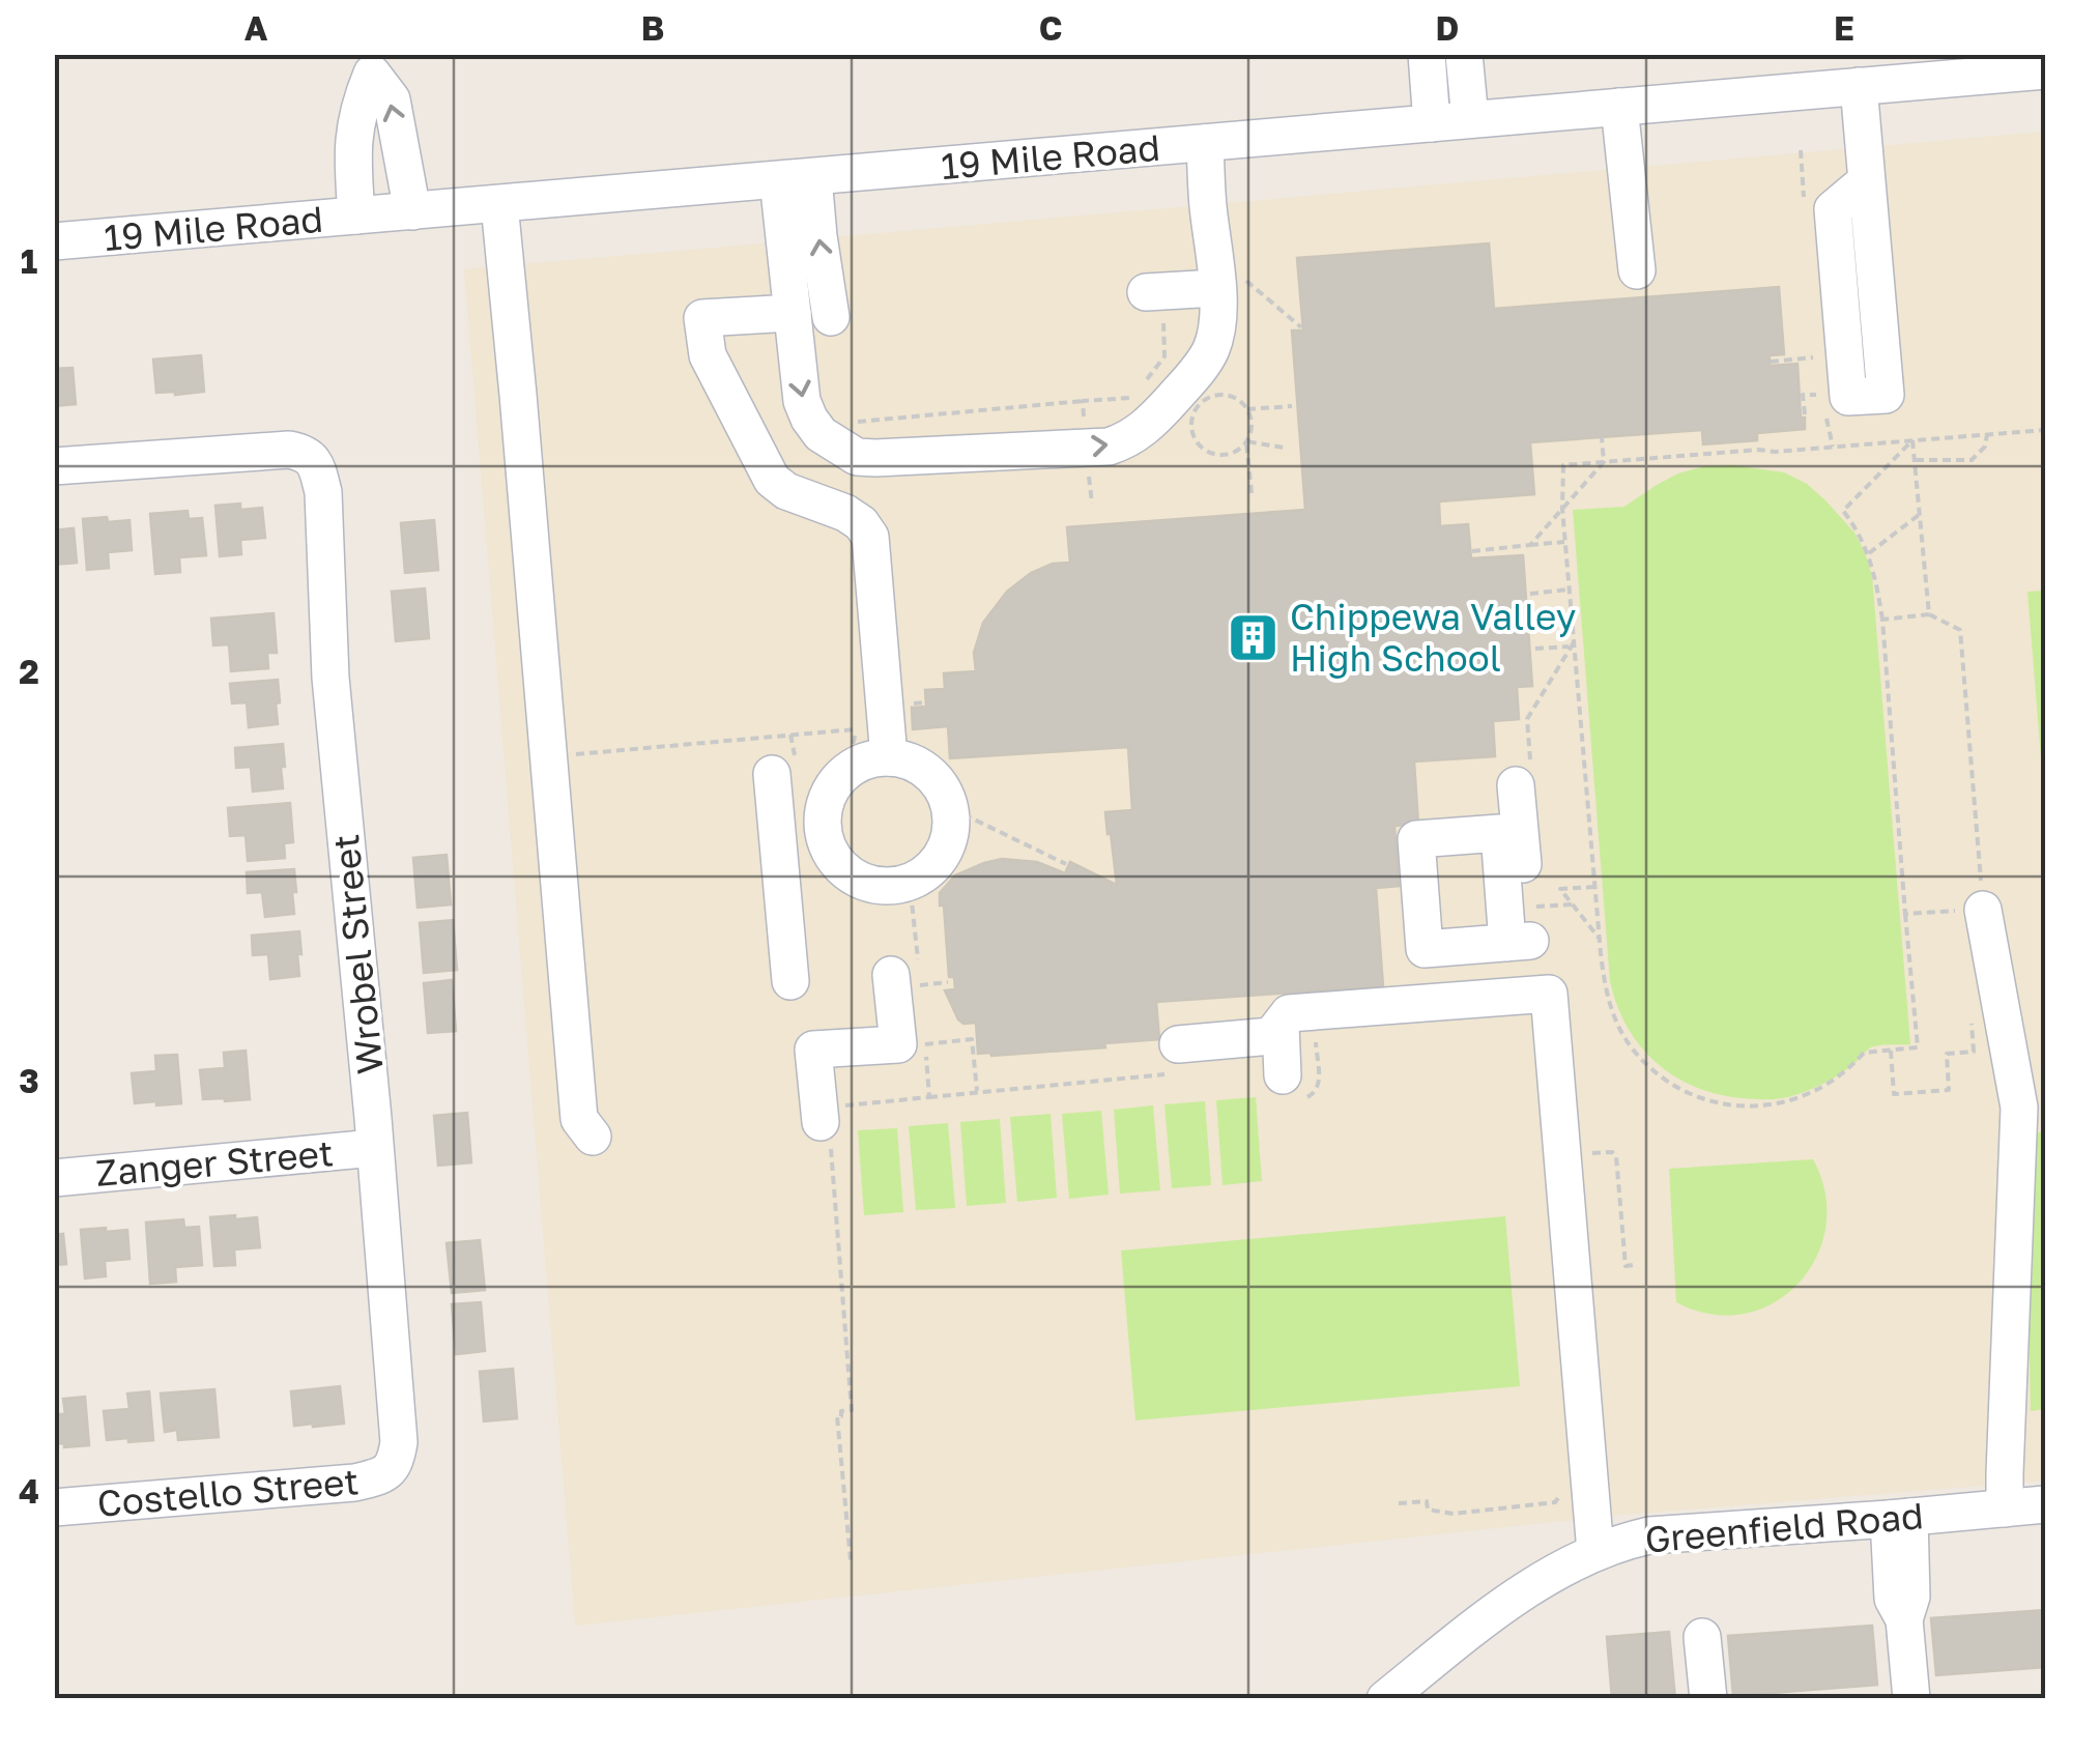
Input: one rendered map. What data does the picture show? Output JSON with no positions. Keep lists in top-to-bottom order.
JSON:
{
  "streets": {
    "street": [
      "19 Mile Road",
      "Wrobel Street",
      "Zanger Street",
      "Costello Street",
      "Greenfield Road"
    ]
  },
  "crossings": [
    ["Wrobel Street", "Zanger Street"],
    ["Wrobel Street", "Costello Street"]
  ],
  "places": {
    "building": ["Chippewa Valley High School"]
  },
  "grid": {
    "columns": [
      "A",
      "B",
      "C",
      "D",
      "E"
    ],
    "rows": [
      "1",
      "2",
      "3",
      "4"
    ]
  }
}
